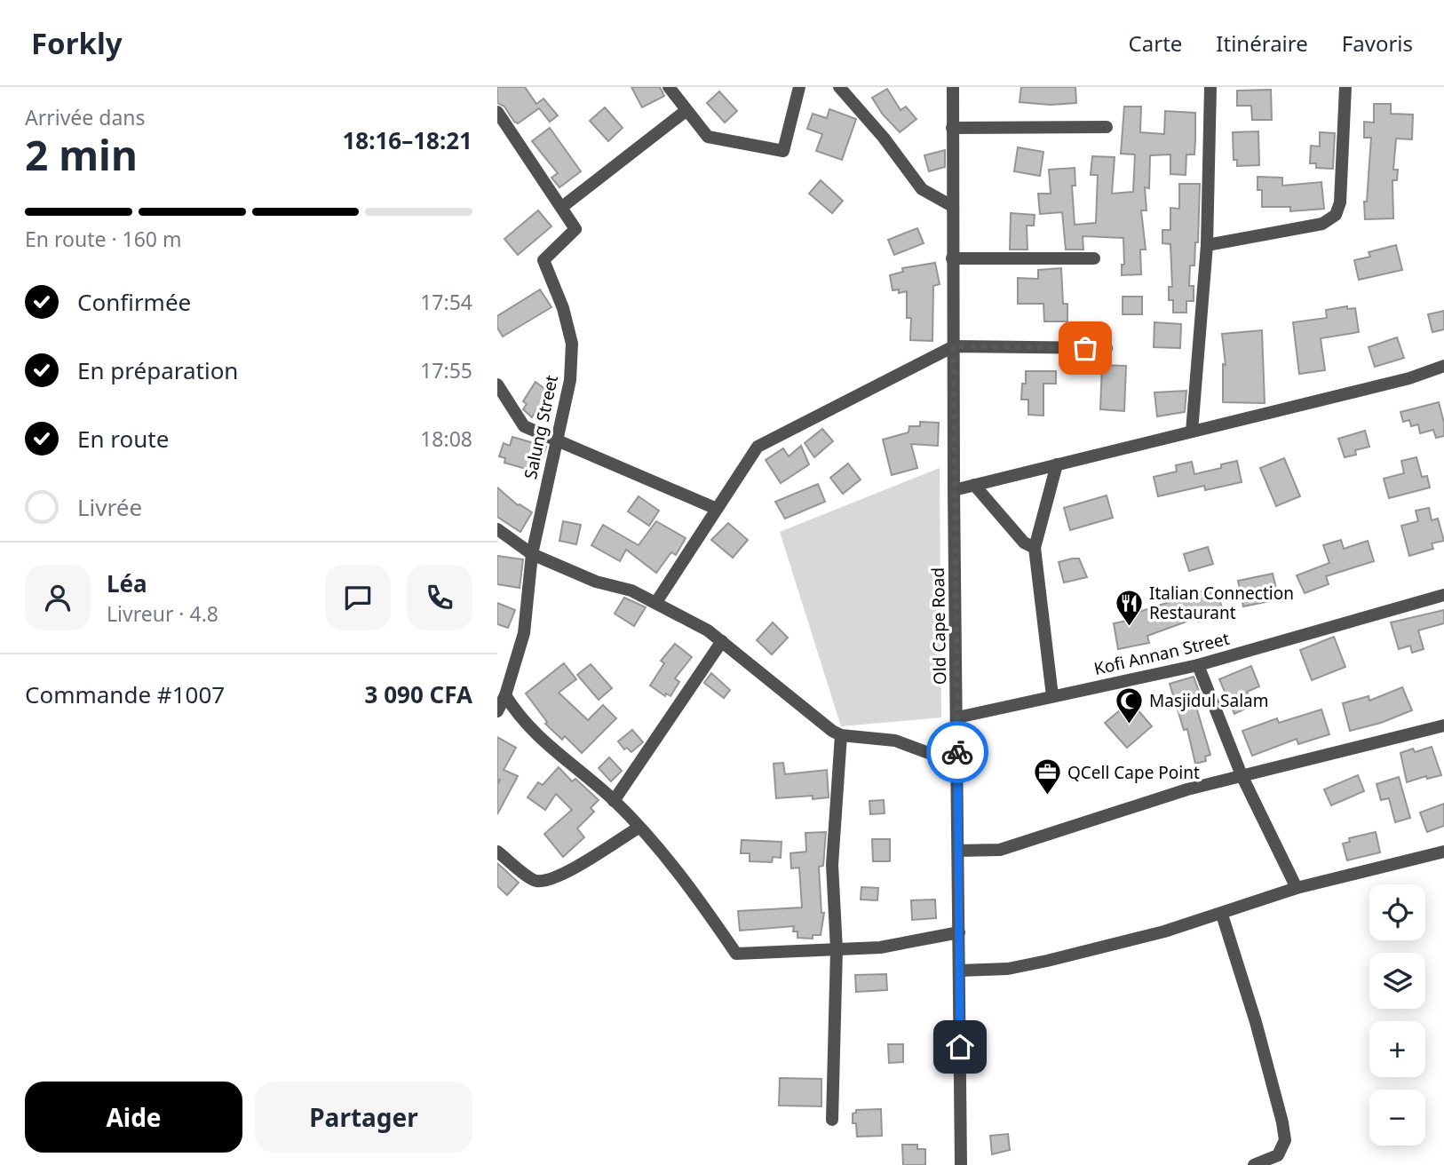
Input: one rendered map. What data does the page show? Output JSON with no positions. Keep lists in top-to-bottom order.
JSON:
{
  "streets": {
    "street": ["Salung Street", "Old Cape Road", "Kofi Annan Street"]
  },
  "crossings": [
    ["Old Cape Road", "Kofi Annan Street"]
  ],
  "places": {
    "restaurant": ["Italian Connection Restaurant"],
    "mosque": ["Masjidul Salam"],
    "office": ["QCell Cape Point"]
  },
  "page": {
    "header": "Forkly",
    "nav": ["Carte", "Itinéraire", "Favoris"],
    "heading": ["2 min", "Arrivée dans", "18:16–18:21"],
    "panel": [
      "Léa",
      "Livreur · 4.8",
      "Commande #1007",
      "3 090 CFA"
    ],
    "bar": "En route · 160 m",
    "list": [
      ["Confirmée", "17:54"],
      ["En préparation", "17:55"],
      ["En route", "18:08"],
      "Livrée"
    ],
    "map_buttons": ["+", "−"],
    "buttons": ["Aide", "Partager"]
  }
}
